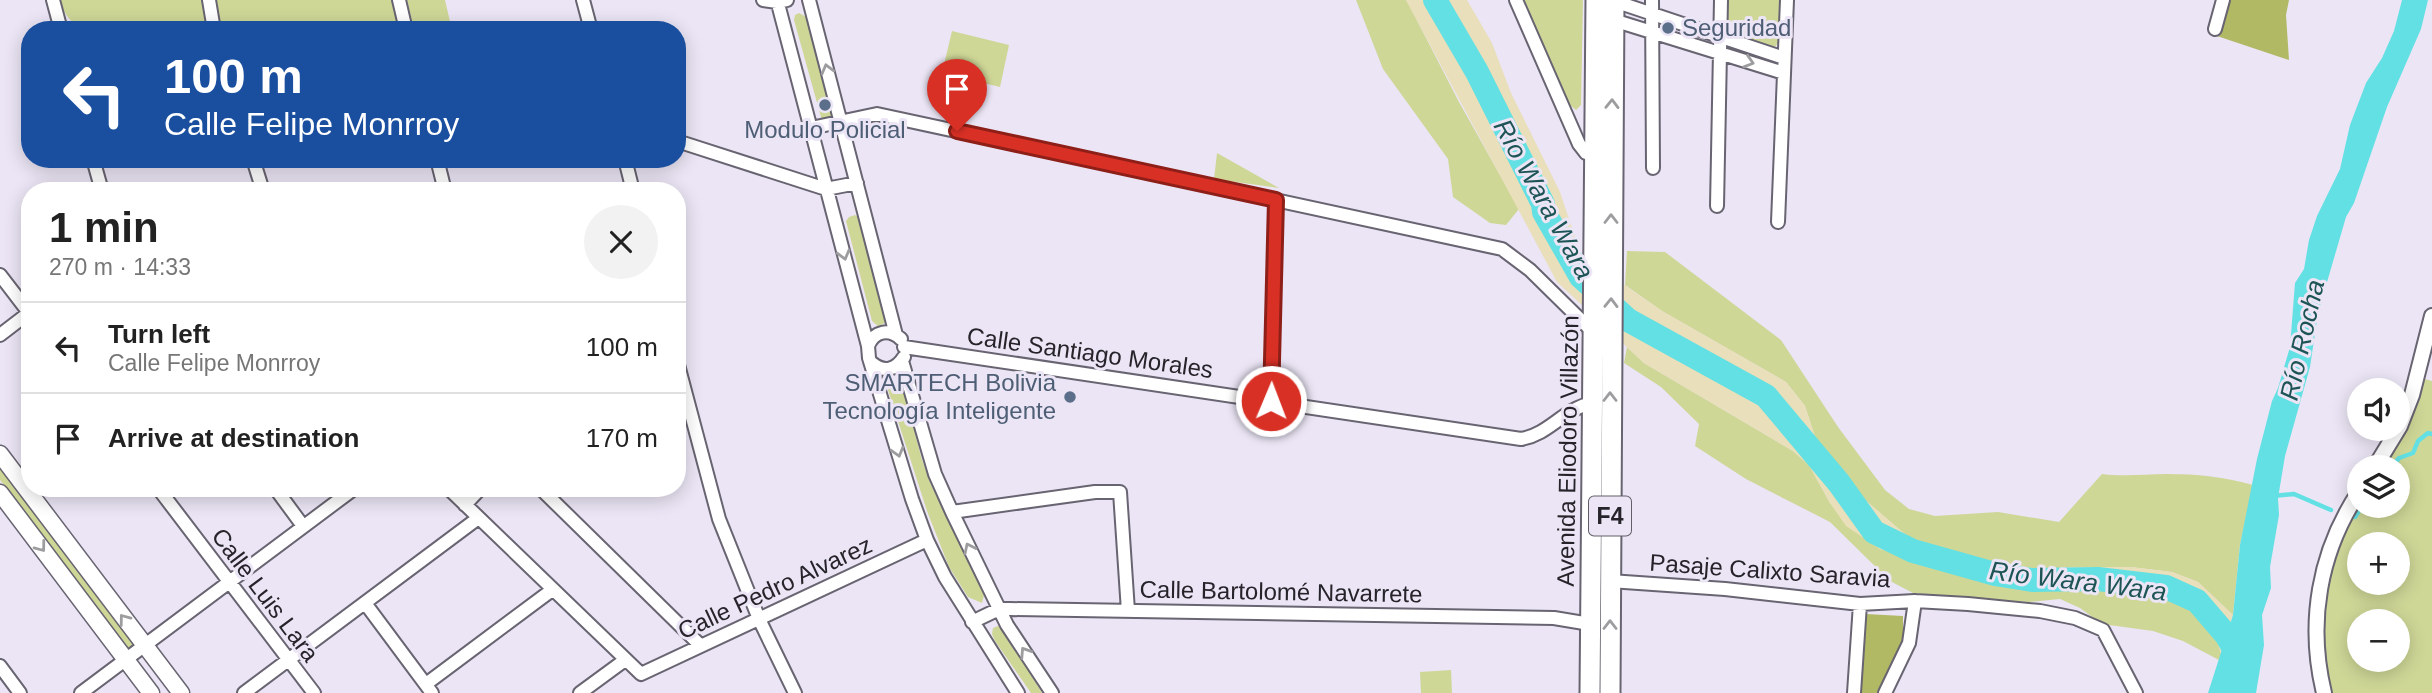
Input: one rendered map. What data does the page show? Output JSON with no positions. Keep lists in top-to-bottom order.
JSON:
{
  "streets": {
    "highway": ["Avenida Eliodoro Villazón", "F4"],
    "street": [
      "Calle Santiago Morales",
      "Pasaje Calixto Saravia",
      "Calle Pedro Alvarez",
      "Calle Bartolomé Navarrete",
      "Calle Luis Lara"
    ]
  },
  "crossings": [
    ["Calle Santiago Morales", "Avenida Eliodoro Villazón"],
    ["Avenida Eliodoro Villazón", "Pasaje Calixto Saravia"],
    ["Avenida Eliodoro Villazón", "Calle Bartolomé Navarrete"]
  ],
  "water": ["Río Wara Wara", "Río Rocha"],
  "places": ["Seguridad", "Modulo Policial", "SMARTECH Bolivia Tecnología Inteligente"],
  "page": {
    "turn": ["100 m", "Calle Felipe Monrroy"],
    "heading": ["1 min", "270 m · 14:33"],
    "list": [
      {
        "name": "Turn left",
        "note": "Calle Felipe Monrroy",
        "value": "100 m"
      },
      {
        "name": "Arrive at destination",
        "value": "170 m"
      }
    ],
    "map_buttons": ["+", "−"]
  }
}
